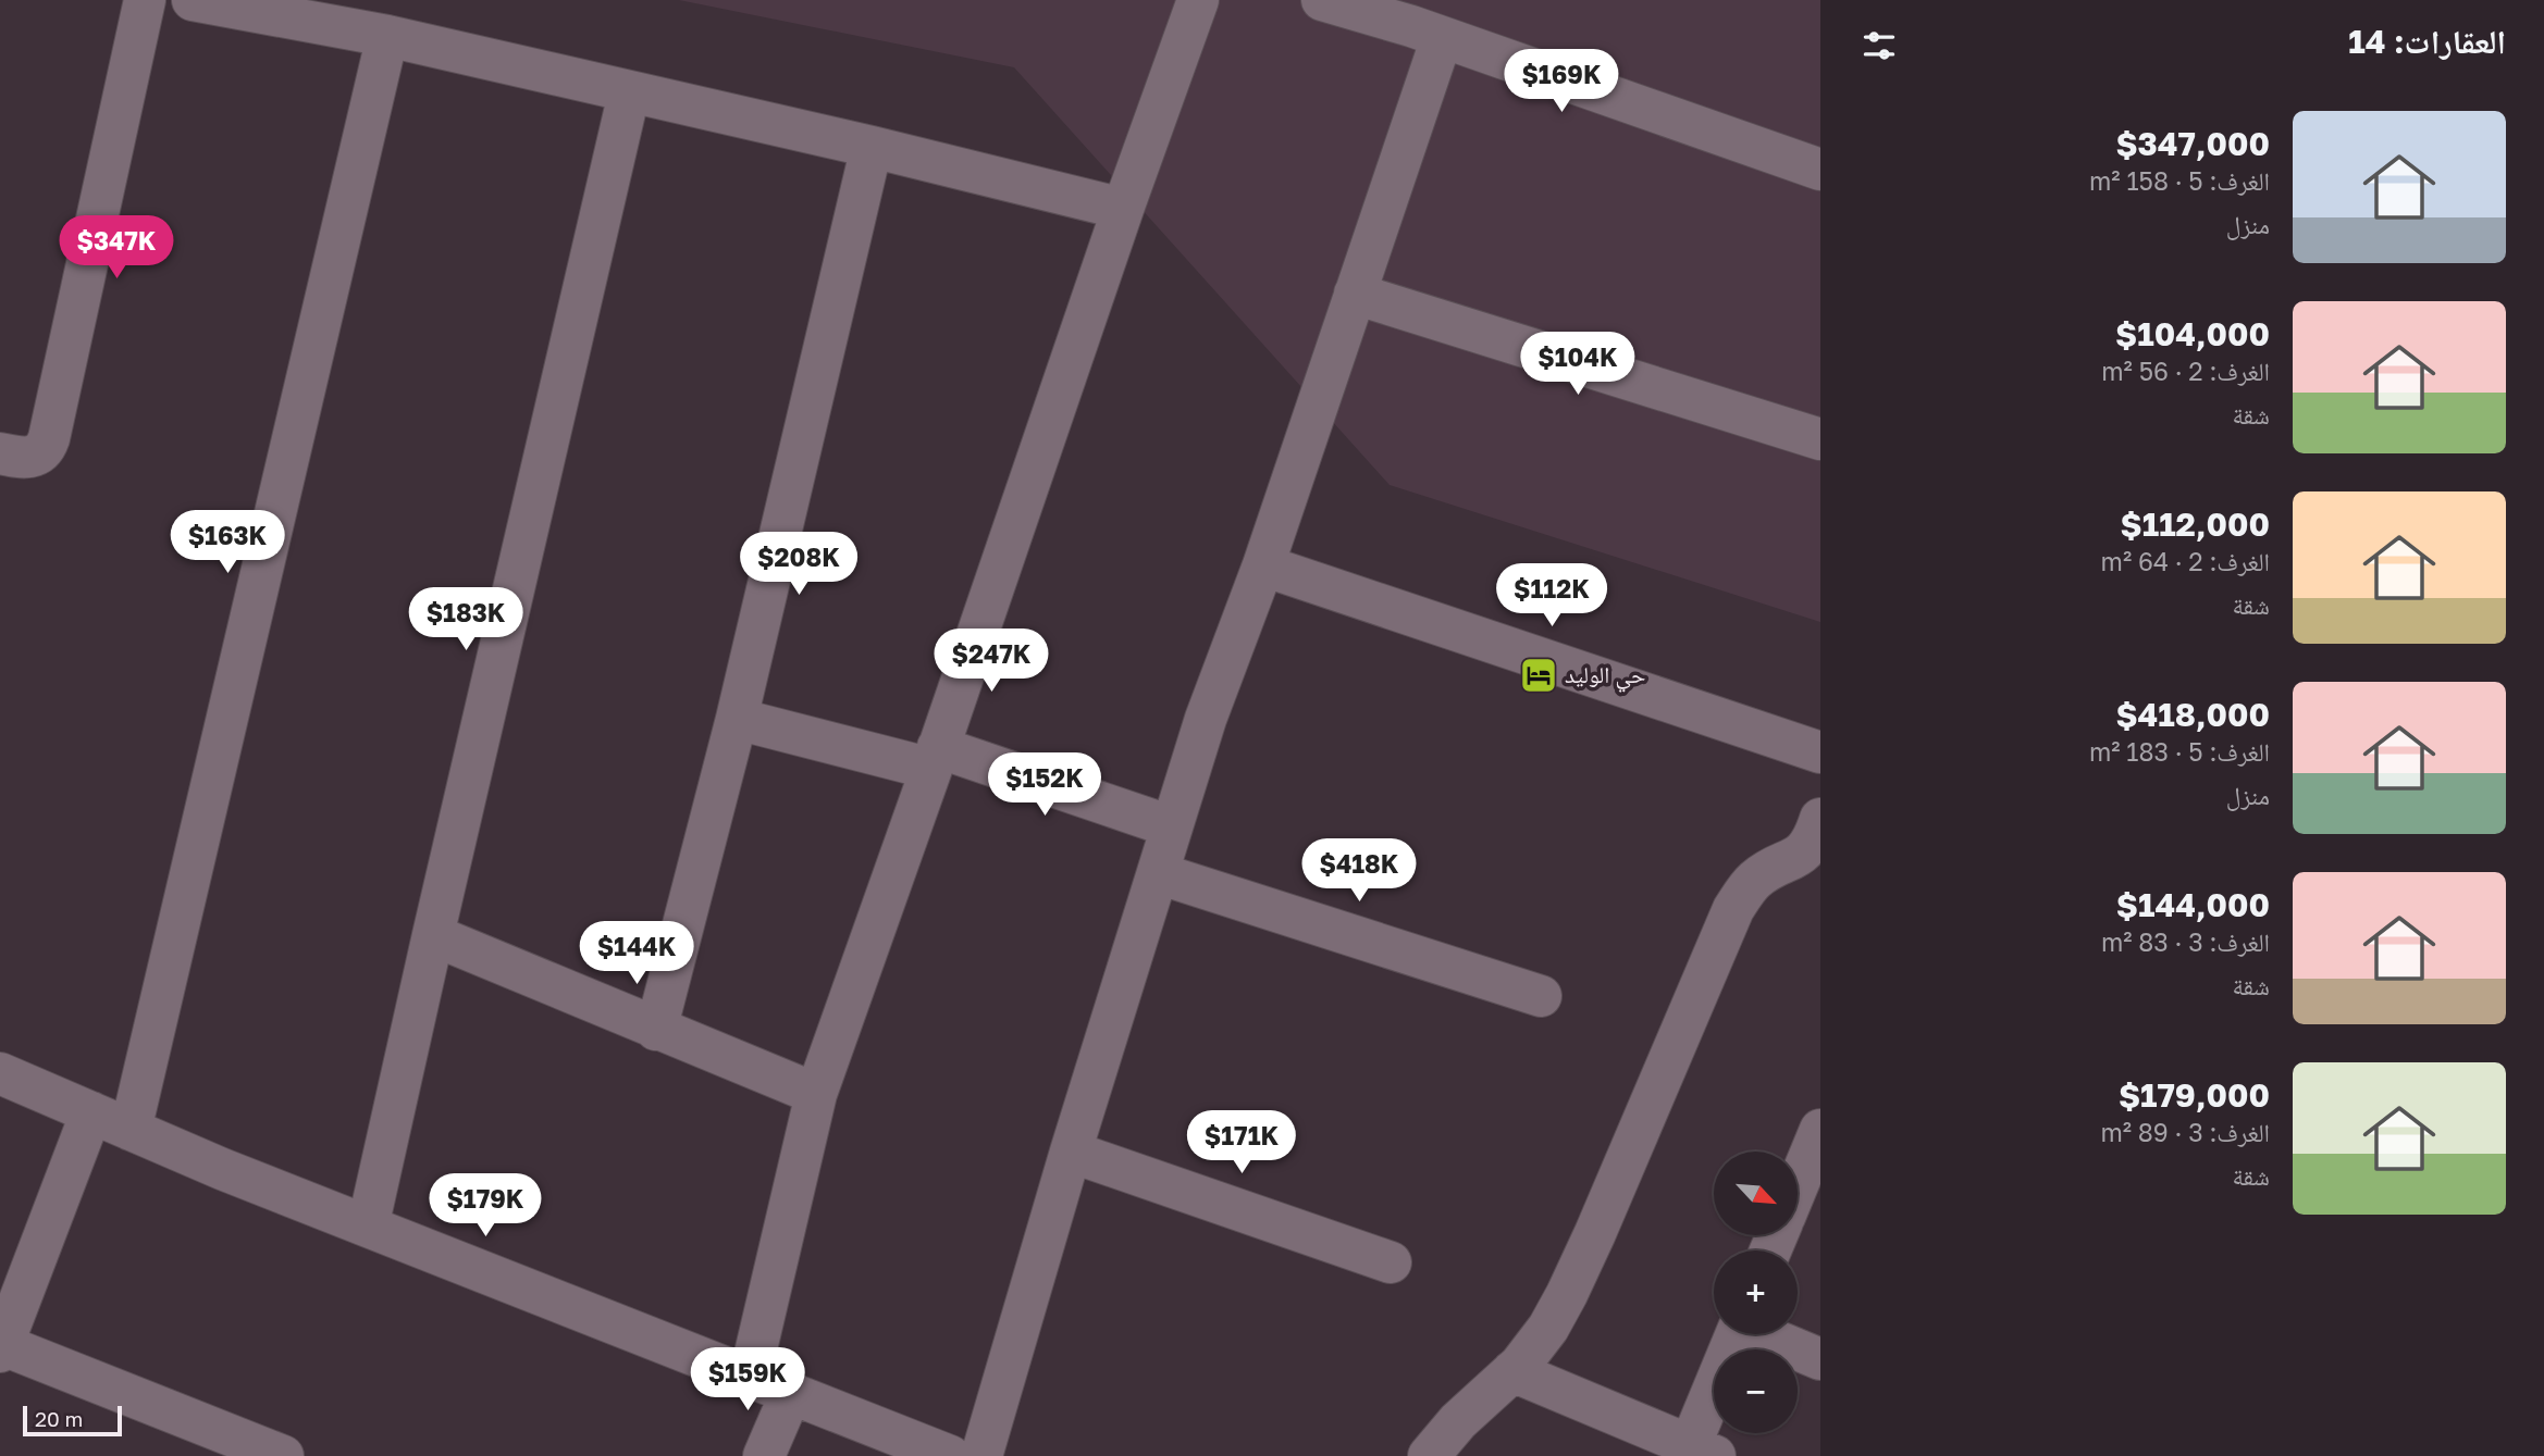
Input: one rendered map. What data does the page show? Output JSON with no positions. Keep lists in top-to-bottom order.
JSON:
{
  "places": {
    "hotel": ["حي الوليد"]
  },
  "scale_bar": "20 m",
  "north": "bottom right",
  "page": {
    "heading": "العقارات: 14",
    "price": [
      "$169K",
      "$347K",
      "$104K",
      "$163K",
      "$208K",
      "$112K",
      "$183K",
      "$247K",
      "$152K",
      "$418K",
      "$144K",
      "$171K",
      "$179K",
      "$159K"
    ],
    "list": [
      {
        "name": "$347,000",
        "note": "الغرف: 5 · 158 m² · منزل"
      },
      {
        "name": "$104,000",
        "note": "الغرف: 2 · 56 m² · شقة"
      },
      {
        "name": "$112,000",
        "note": "الغرف: 2 · 64 m² · شقة"
      },
      {
        "name": "$418,000",
        "note": "الغرف: 5 · 183 m² · منزل"
      },
      {
        "name": "$144,000",
        "note": "الغرف: 3 · 83 m² · شقة"
      },
      {
        "name": "$179,000",
        "note": "الغرف: 3 · 89 m² · شقة"
      }
    ],
    "map_buttons": ["+", "−"],
    "scale": "20 m"
  }
}
